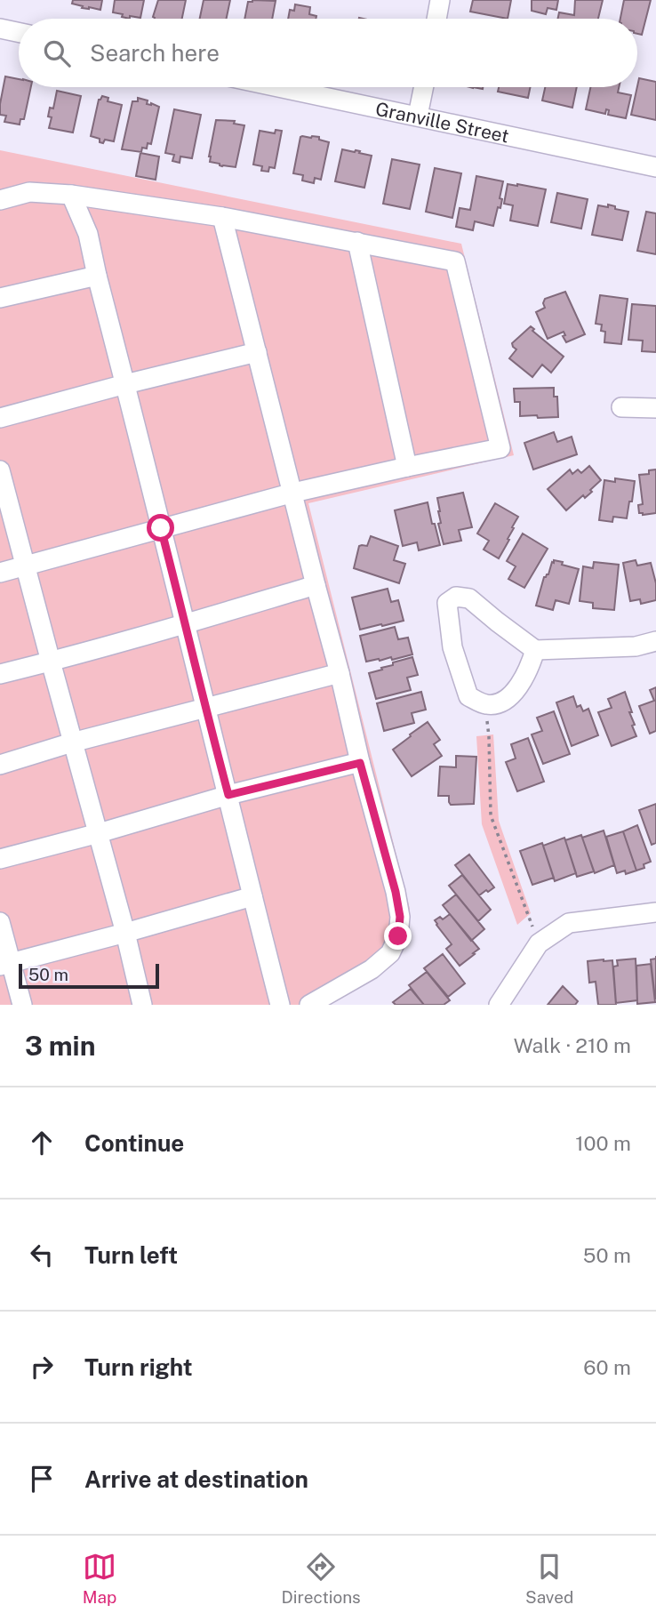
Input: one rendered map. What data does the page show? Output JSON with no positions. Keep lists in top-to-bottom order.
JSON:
{
  "streets": {
    "street": ["Granville Street"]
  },
  "scale_bar": "50 m",
  "page": {
    "search": "Search here",
    "scale": "50 m",
    "heading": ["3 min", "Walk · 210 m"],
    "list": [
      ["Continue", "100 m"],
      ["Turn left", "50 m"],
      ["Turn right", "60 m"],
      "Arrive at destination"
    ],
    "nav": ["Map", "Directions", "Saved"]
  }
}
